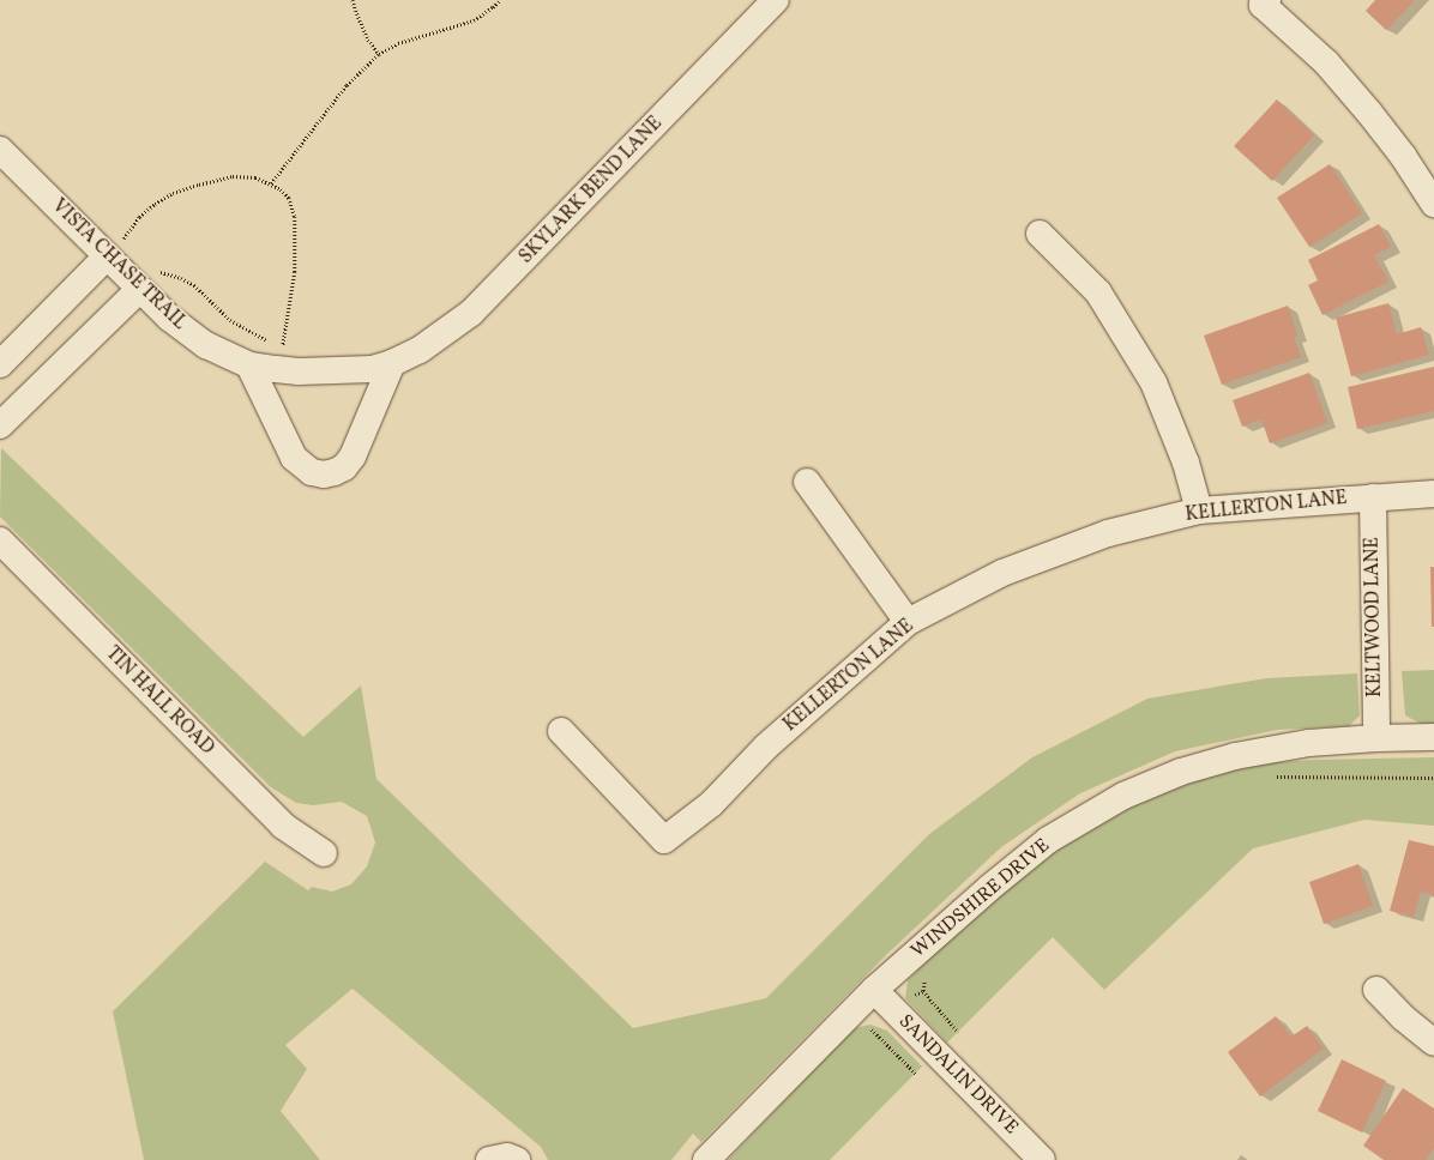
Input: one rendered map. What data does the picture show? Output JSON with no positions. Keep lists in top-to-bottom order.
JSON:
{
  "streets": {
    "street": [
      "SKYLARK BEND LANE",
      "VISTA CHASE TRAIL",
      "KELLERTON LANE",
      "KELTWOOD LANE",
      "TIN HALL ROAD",
      "WINDSHIRE DRIVE",
      "SANDALIN DRIVE"
    ]
  },
  "crossings": [
    ["SKYLARK BEND LANE", "VISTA CHASE TRAIL"],
    ["KELLERTON LANE", "KELTWOOD LANE"],
    ["KELTWOOD LANE", "WINDSHIRE DRIVE"],
    ["WINDSHIRE DRIVE", "SANDALIN DRIVE"]
  ]
}
